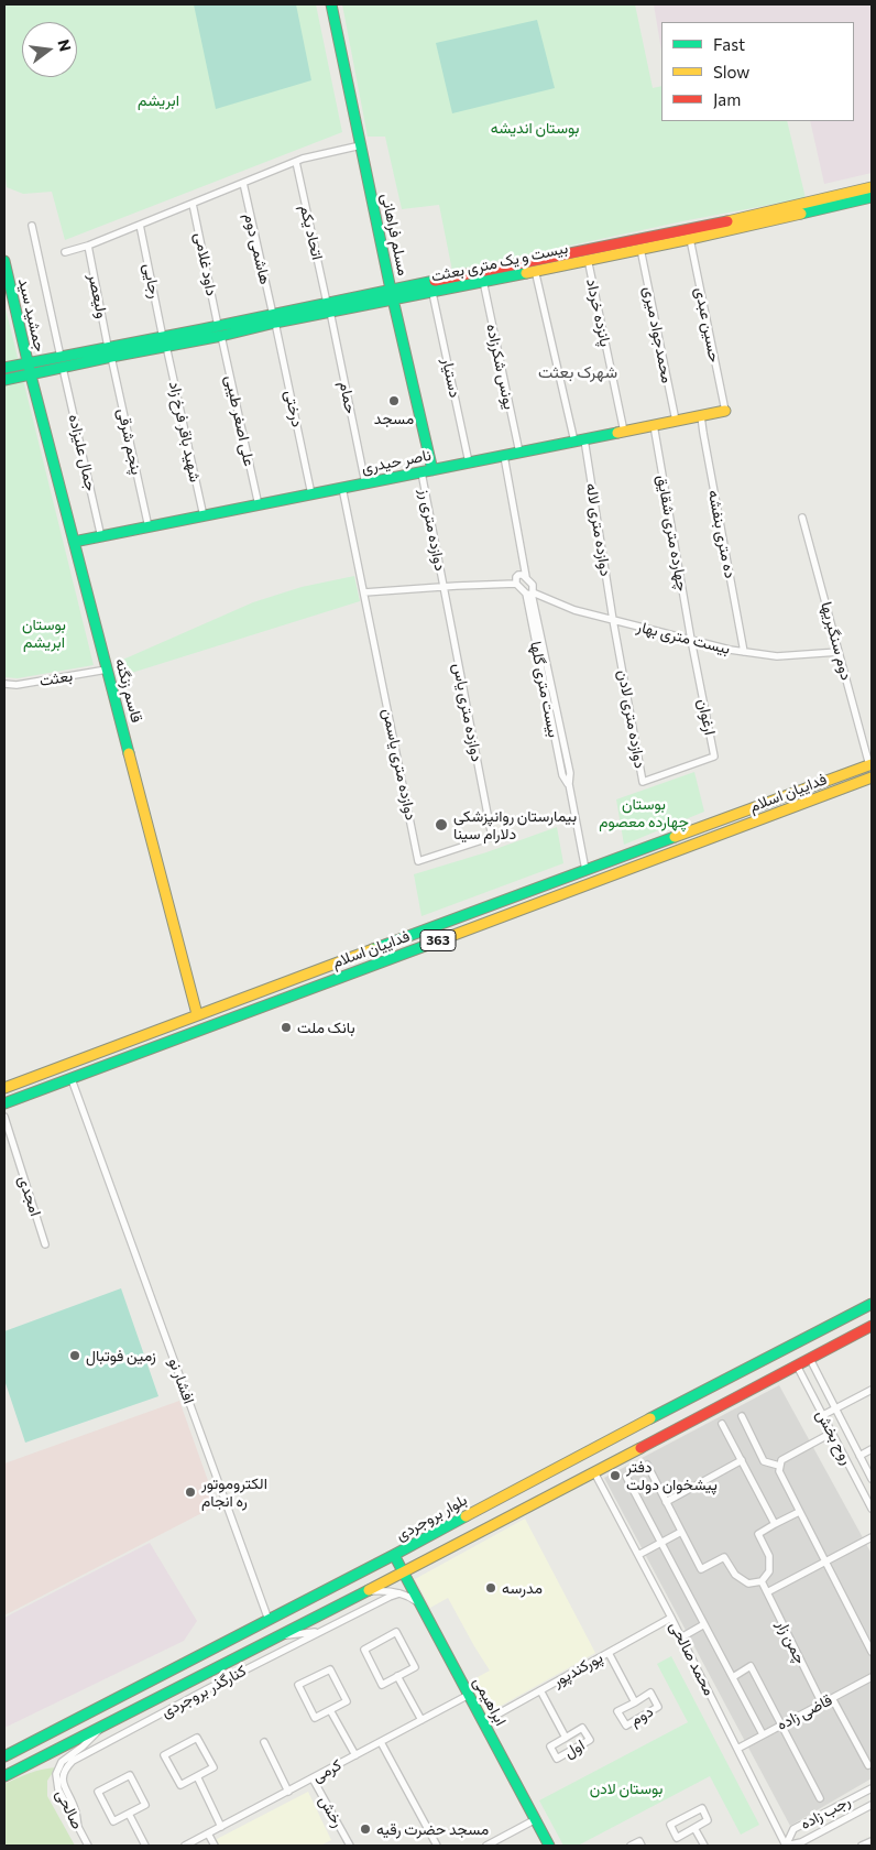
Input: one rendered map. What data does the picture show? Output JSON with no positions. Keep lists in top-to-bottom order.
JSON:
{
  "streets": {
    "main road": [
      "مسلم فراهانی",
      "بیست و یک متری بعثت",
      "جمشید سید",
      "ناصر حیدری",
      "قاسم زنگنه",
      "فداییان اسلام",
      "363",
      "بلوار بروجردی",
      "ابراهیمی"
    ],
    "street": [
      "اتحاد یکم",
      "هاشمی دوم",
      "داود غلامی",
      "رجایی",
      "ولیعصر",
      "پانزده خرداد",
      "حسین عبدی",
      "محمدجواد میری",
      "یونس شکرزاده",
      "دستیار",
      "حمام",
      "درختی",
      "علی اصغر طیبی",
      "شهید باقر فرخ زاد",
      "پنجم شرقی",
      "جمال علیزاده",
      "دوازده متری رز",
      "دوازده متری لاله",
      "چهارده متری شقایق",
      "ده متری بنفشه",
      "بیست متری بهار",
      "دوم سنگبریها",
      "بعثت",
      "بیست متری گلها",
      "دوازده متری یاس",
      "ارغوان",
      "دوازده متری لادن",
      "دوازده متری یاسمن",
      "امجدی",
      "افشار نو",
      "روح بخش",
      "چمن زار",
      "محمد صالحی",
      "پورکندپور",
      "کنارگذر بروجردی",
      "قاضی زاده",
      "دوم",
      "اول",
      "کرمی",
      "صالحی",
      "رخش",
      "رجب زاده"
    ]
  },
  "crossings": [
    ["اتحاد یکم", "بیست و یک متری بعثت"],
    ["اتحاد یکم", "حمام"],
    ["مسلم فراهانی", "بیست و یک متری بعثت"],
    ["مسلم فراهانی", "ناصر حیدری"],
    ["هاشمی دوم", "بیست و یک متری بعثت"],
    ["هاشمی دوم", "درختی"],
    ["بیست و یک متری بعثت", "داود غلامی"],
    ["بیست و یک متری بعثت", "رجایی"],
    ["بیست و یک متری بعثت", "ولیعصر"],
    ["بیست و یک متری بعثت", "پانزده خرداد"],
    ["بیست و یک متری بعثت", "جمشید سید"],
    ["بیست و یک متری بعثت", "حسین عبدی"],
    ["بیست و یک متری بعثت", "محمدجواد میری"],
    ["بیست و یک متری بعثت", "یونس شکرزاده"],
    ["بیست و یک متری بعثت", "دستیار"],
    ["بیست و یک متری بعثت", "حمام"],
    ["بیست و یک متری بعثت", "درختی"],
    ["بیست و یک متری بعثت", "علی اصغر طیبی"],
    ["بیست و یک متری بعثت", "شهید باقر فرخ زاد"],
    ["بیست و یک متری بعثت", "پنجم شرقی"],
    ["بیست و یک متری بعثت", "جمال علیزاده"],
    ["بیست و یک متری بعثت", "دوازده متری لاله"],
    ["بیست و یک متری بعثت", "قاسم زنگنه"],
    ["داود غلامی", "علی اصغر طیبی"],
    ["رجایی", "شهید باقر فرخ زاد"],
    ["ولیعصر", "پنجم شرقی"],
    ["پانزده خرداد", "ناصر حیدری"],
    ["جمشید سید", "قاسم زنگنه"],
    ["حسین عبدی", "ناصر حیدری"],
    ["محمدجواد میری", "ناصر حیدری"],
    ["یونس شکرزاده", "ناصر حیدری"],
    ["دستیار", "ناصر حیدری"],
    ["حمام", "ناصر حیدری"],
    ["درختی", "ناصر حیدری"],
    ["علی اصغر طیبی", "ناصر حیدری"],
    ["شهید باقر فرخ زاد", "ناصر حیدری"],
    ["پنجم شرقی", "ناصر حیدری"],
    ["جمال علیزاده", "ناصر حیدری"],
    ["ناصر حیدری", "دوازده متری رز"],
    ["ناصر حیدری", "دوازده متری لاله"],
    ["ناصر حیدری", "چهارده متری شقایق"],
    ["ناصر حیدری", "ده متری بنفشه"],
    ["ناصر حیدری", "قاسم زنگنه"],
    ["دوازده متری رز", "دوازده متری یاس"],
    ["دوازده متری لاله", "بیست متری بهار"],
    ["دوازده متری لاله", "دوازده متری لادن"],
    ["چهارده متری شقایق", "بیست متری بهار"],
    ["چهارده متری شقایق", "ارغوان"],
    ["ده متری بنفشه", "بیست متری بهار"],
    ["بیست متری بهار", "دوم سنگبریها"],
    ["بیست متری بهار", "بیست متری گلها"],
    ["بیست متری بهار", "ارغوان"],
    ["بیست متری بهار", "دوازده متری لادن"],
    ["دوم سنگبریها", "فداییان اسلام"],
    ["بعثت", "قاسم زنگنه"],
    ["بیست متری گلها", "فداییان اسلام"],
    ["قاسم زنگنه", "فداییان اسلام"],
    ["دوازده متری یاس", "دوازده متری یاسمن"],
    ["ارغوان", "دوازده متری لادن"],
    ["فداییان اسلام", "افشار نو"],
    ["افشار نو", "بلوار بروجردی"],
    ["بلوار بروجردی", "ابراهیمی"],
    ["چمن زار", "قاضی زاده"],
    ["محمد صالحی", "پورکندپور"],
    ["محمد صالحی", "قاضی زاده"],
    ["محمد صالحی", "رجب زاده"],
    ["پورکندپور", "ابراهیمی"],
    ["پورکندپور", "دوم"],
    ["پورکندپور", "اول"],
    ["کنارگذر بروجردی", "صالحی"],
    ["ابراهیمی", "کرمی"],
    ["کرمی", "رخش"]
  ],
  "districts": ["شهرک بعثت"],
  "parks": [
    "ابریشم",
    "بوستان اندیشه",
    "بوستان ابریشم",
    "بوستان چهارده معصوم",
    "بوستان لادن"
  ],
  "places": [
    "مسجد",
    "بیمارستان روانپزشکی دلارام سینا",
    "بانک ملت",
    "زمین فوتبال",
    "دفتر پیشخوان دولت",
    "الکتروموتور ره انجام",
    "مدرسه",
    "مسجد حضرت رقیه"
  ],
  "legend": ["Fast", "Slow", "Jam"],
  "north": "right"
}
